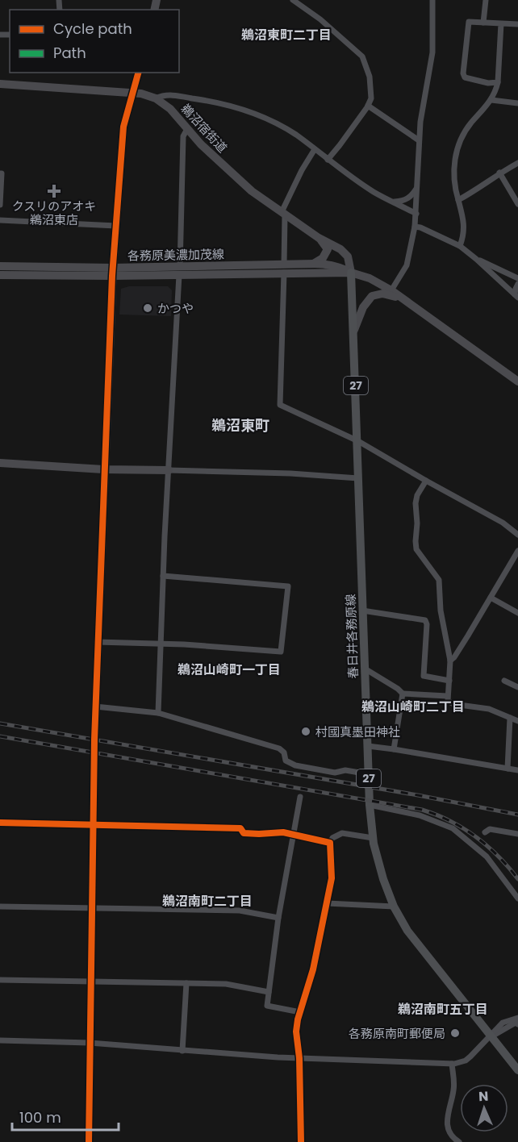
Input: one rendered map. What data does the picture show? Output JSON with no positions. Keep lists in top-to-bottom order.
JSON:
{
  "streets": {
    "main road": ["27", "春日井各務原線"],
    "street": ["鵜沼宿街道", "各務原美濃加茂線"]
  },
  "crossings": [
    ["鵜沼宿街道", "各務原美濃加茂線"],
    ["鵜沼宿街道", "春日井各務原線"],
    ["各務原美濃加茂線", "春日井各務原線"]
  ],
  "districts": [
    "鵜沼東町二丁目",
    "鵜沼東町",
    "鵜沼山崎町一丁目",
    "鵜沼山崎町二丁目",
    "鵜沼南町二丁目",
    "鵜沼南町五丁目"
  ],
  "places": {
    "health": ["クスリのアオキ 鵜沼東店"],
    "other": ["かつや", "村國真墨田神社", "各務原南町郵便局"]
  },
  "legend": ["Cycle path", "Path"],
  "scale_bar": "100 m",
  "north": "top"
}
